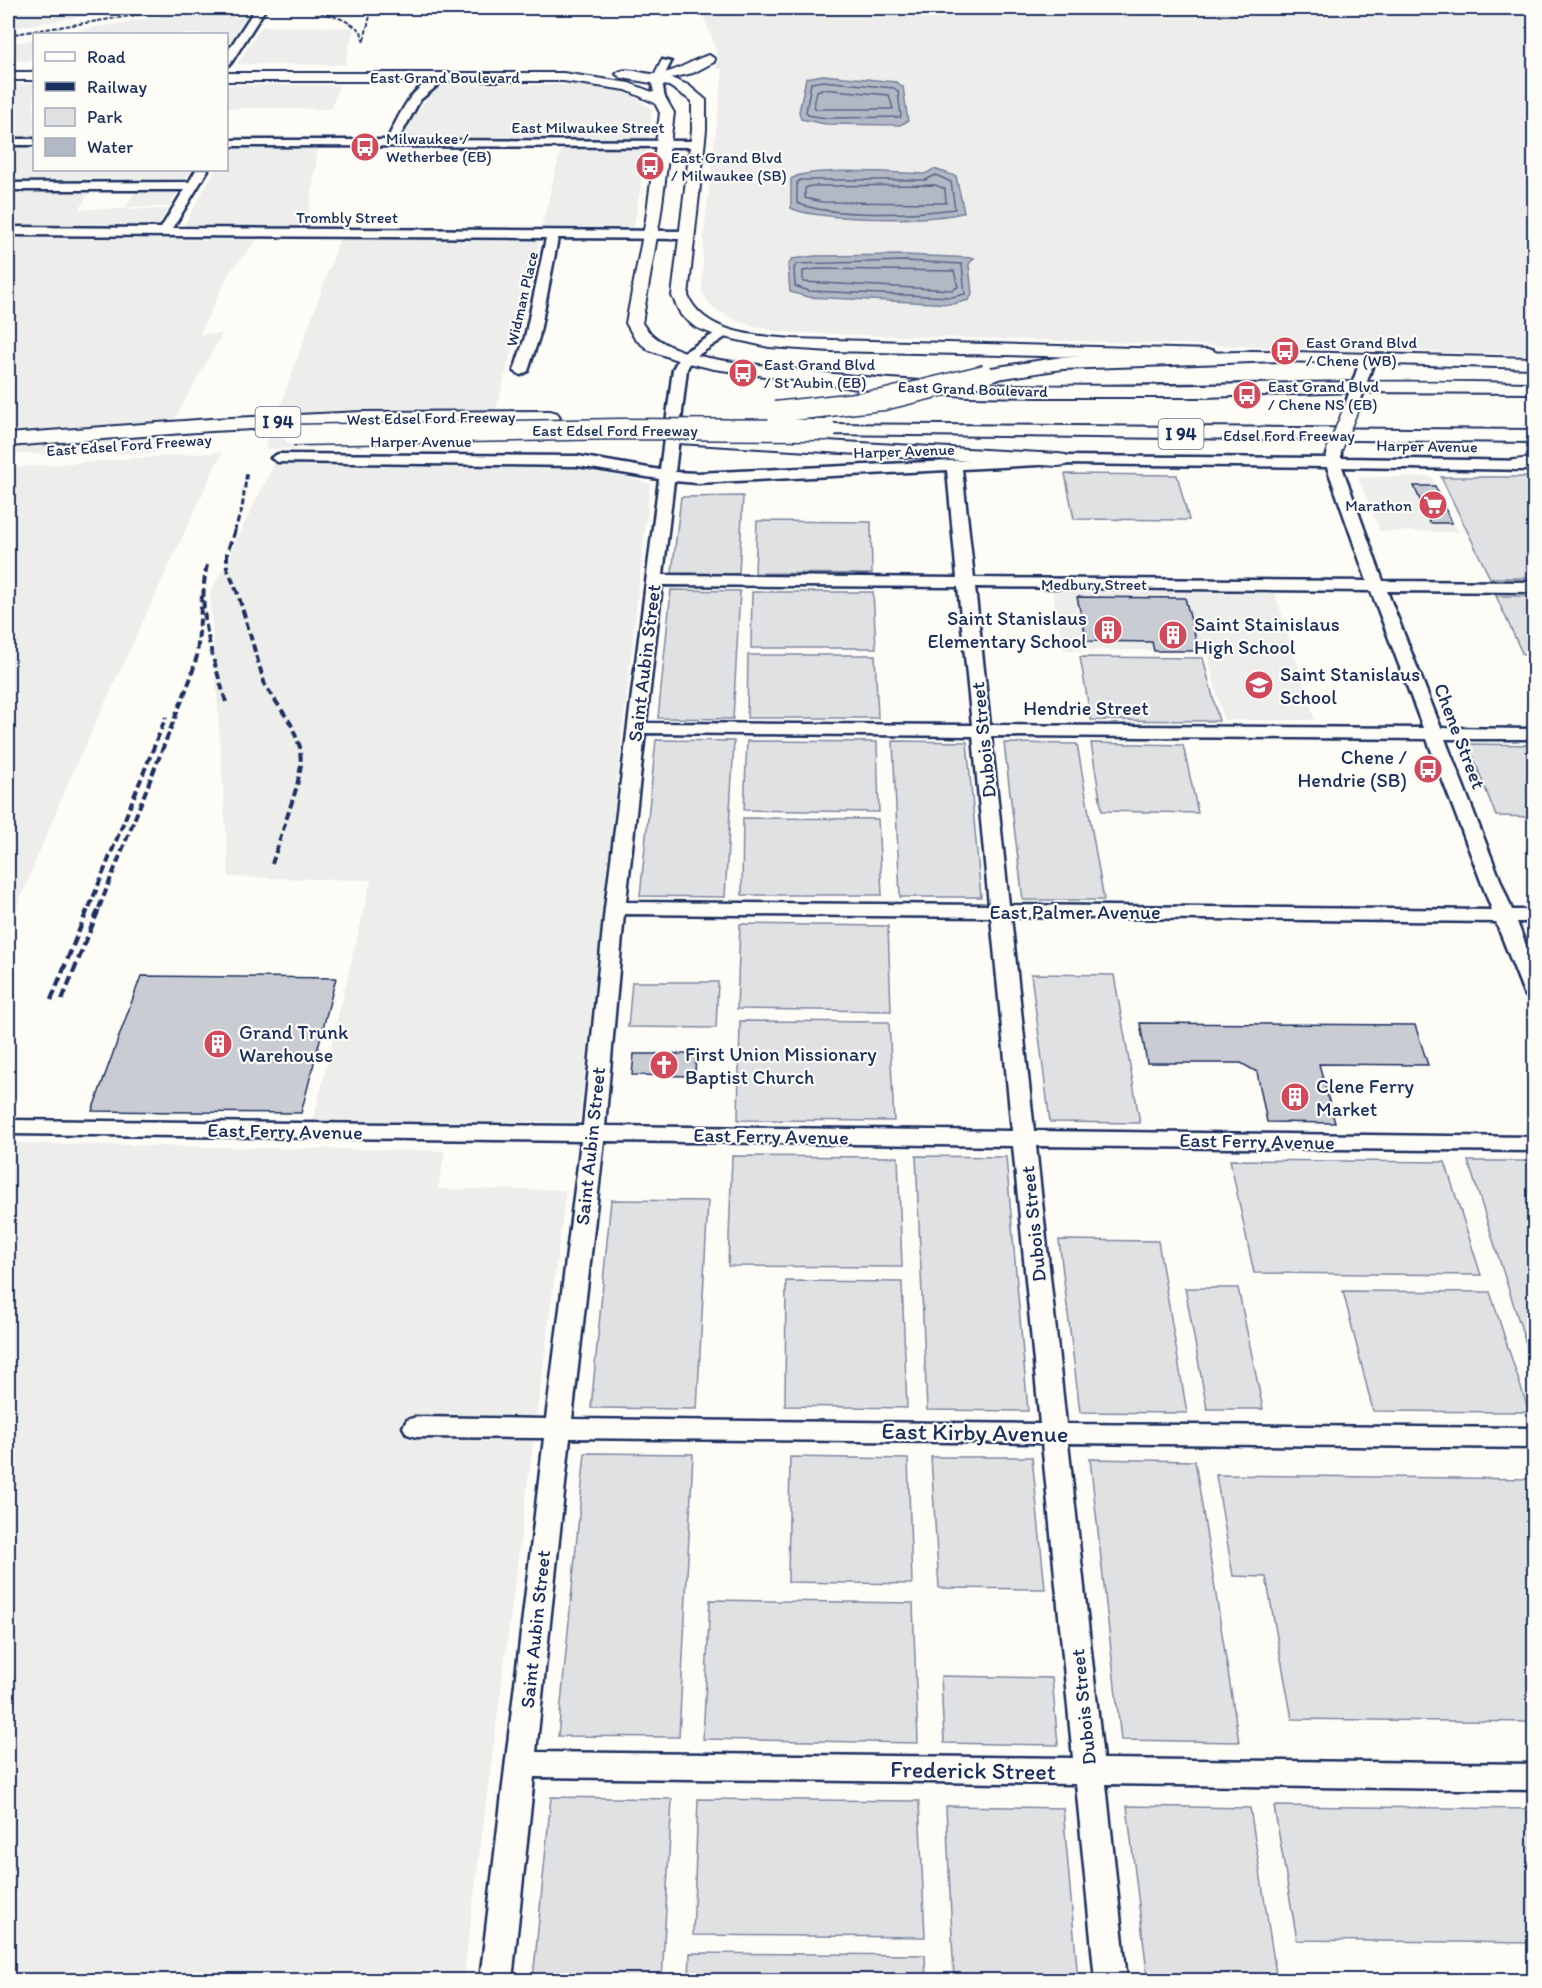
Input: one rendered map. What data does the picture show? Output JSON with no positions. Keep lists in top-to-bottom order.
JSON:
{
  "streets": {
    "highway": [
      "West Edsel Ford Freeway",
      "I 94",
      "East Edsel Ford Freeway",
      "Edsel Ford Freeway"
    ],
    "main road": ["East Grand Boulevard"],
    "street": [
      "East Milwaukee Street",
      "Trombly Street",
      "Widman Place",
      "Harper Avenue",
      "Medbury Street",
      "Saint Aubin Street",
      "Hendrie Street",
      "Chene Street",
      "Dubois Street",
      "East Palmer Avenue",
      "East Ferry Avenue",
      "East Kirby Avenue",
      "Frederick Street"
    ]
  },
  "crossings": [
    ["East Grand Boulevard", "East Milwaukee Street"],
    ["East Grand Boulevard", "Trombly Street"],
    ["East Grand Boulevard", "Saint Aubin Street"],
    ["Trombly Street", "Widman Place"],
    ["West Edsel Ford Freeway", "Edsel Ford Freeway"],
    ["East Edsel Ford Freeway", "Edsel Ford Freeway"],
    ["Harper Avenue", "Saint Aubin Street"],
    ["Harper Avenue", "Chene Street"],
    ["Harper Avenue", "Dubois Street"],
    ["Medbury Street", "Saint Aubin Street"],
    ["Medbury Street", "Chene Street"],
    ["Medbury Street", "Dubois Street"],
    ["Saint Aubin Street", "Hendrie Street"],
    ["Saint Aubin Street", "East Palmer Avenue"],
    ["Saint Aubin Street", "East Ferry Avenue"],
    ["Saint Aubin Street", "East Kirby Avenue"],
    ["Saint Aubin Street", "Frederick Street"],
    ["Hendrie Street", "Chene Street"],
    ["Hendrie Street", "Dubois Street"],
    ["Chene Street", "East Palmer Avenue"],
    ["Dubois Street", "East Palmer Avenue"],
    ["Dubois Street", "East Ferry Avenue"],
    ["Dubois Street", "East Kirby Avenue"],
    ["Dubois Street", "Frederick Street"]
  ],
  "places": {
    "bus stop": [
      "Milwaukee / Wetherbee (EB)",
      "East Grand Blvd / Milwaukee (SB)",
      "East Grand Blvd / Chene (WB)",
      "East Grand Blvd / St Aubin (EB)",
      "East Grand Blvd / Chene NS (EB)",
      "Chene / Hendrie (SB)"
    ],
    "supermarket": ["Marathon"],
    "building": [
      "Saint Stanislaus Elementary School",
      "Saint Stainislaus High School",
      "Grand Trunk Warehouse",
      "Clene Ferry Market"
    ],
    "school or university": ["Saint Stanislaus School"],
    "church": ["First Union Missionary Baptist Church"]
  },
  "legend": [
    "Road",
    "Railway",
    "Park",
    "Water"
  ]
}
